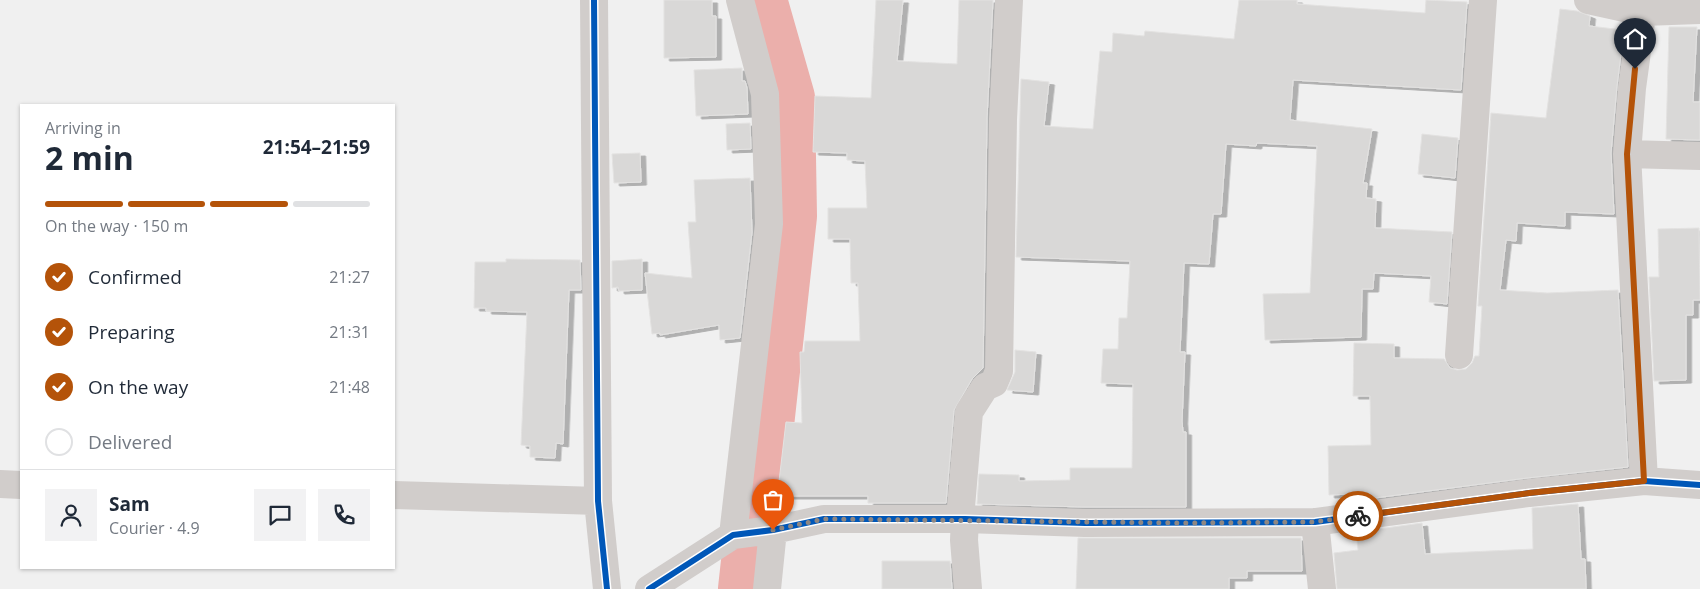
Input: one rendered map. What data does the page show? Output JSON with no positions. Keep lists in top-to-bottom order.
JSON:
{
  "page": {
    "heading": ["2 min", "Arriving in", "21:54–21:59"],
    "panel": ["Sam", "Courier · 4.9"],
    "bar": "On the way · 150 m",
    "list": [
      ["Confirmed", "21:27"],
      ["Preparing", "21:31"],
      ["On the way", "21:48"],
      "Delivered"
    ]
  }
}
